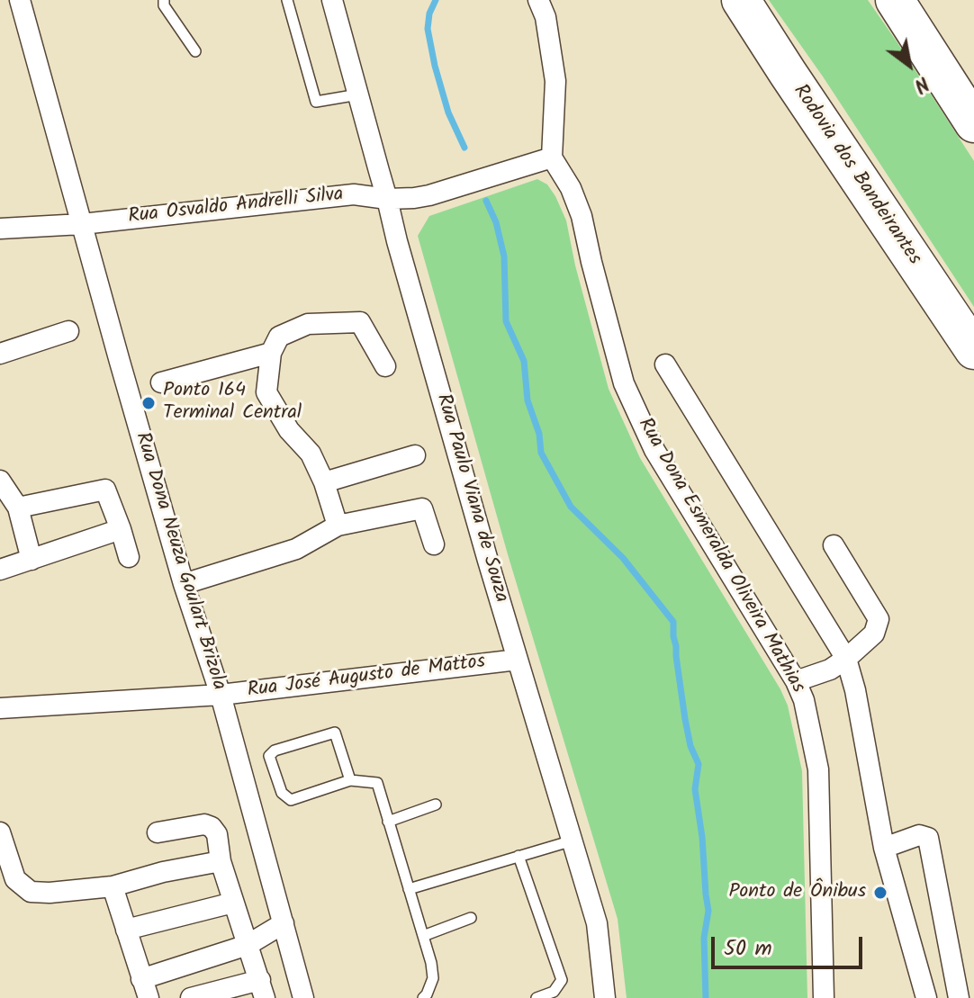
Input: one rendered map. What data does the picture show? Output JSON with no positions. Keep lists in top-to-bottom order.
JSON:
{
  "streets": {
    "highway": ["Rodovia dos Bandeirantes"],
    "street": [
      "Rua Osvaldo Andrelli Silva",
      "Rua Paulo Viana de Souza",
      "Rua Dona Esmeralda Oliveira Mathias",
      "Rua Dona Neuza Goulart Brizola",
      "Rua José Augusto de Mattos"
    ]
  },
  "crossings": [
    ["Rua Osvaldo Andrelli Silva", "Rua Paulo Viana de Souza"],
    ["Rua Osvaldo Andrelli Silva", "Rua Dona Esmeralda Oliveira Mathias"],
    ["Rua Osvaldo Andrelli Silva", "Rua Dona Neuza Goulart Brizola"],
    ["Rua Paulo Viana de Souza", "Rua José Augusto de Mattos"],
    ["Rua Dona Neuza Goulart Brizola", "Rua José Augusto de Mattos"]
  ],
  "places": ["Ponto 164 Terminal Central", "Ponto de Ônibus"],
  "scale_bar": "50 m",
  "north": "bottom right"
}
